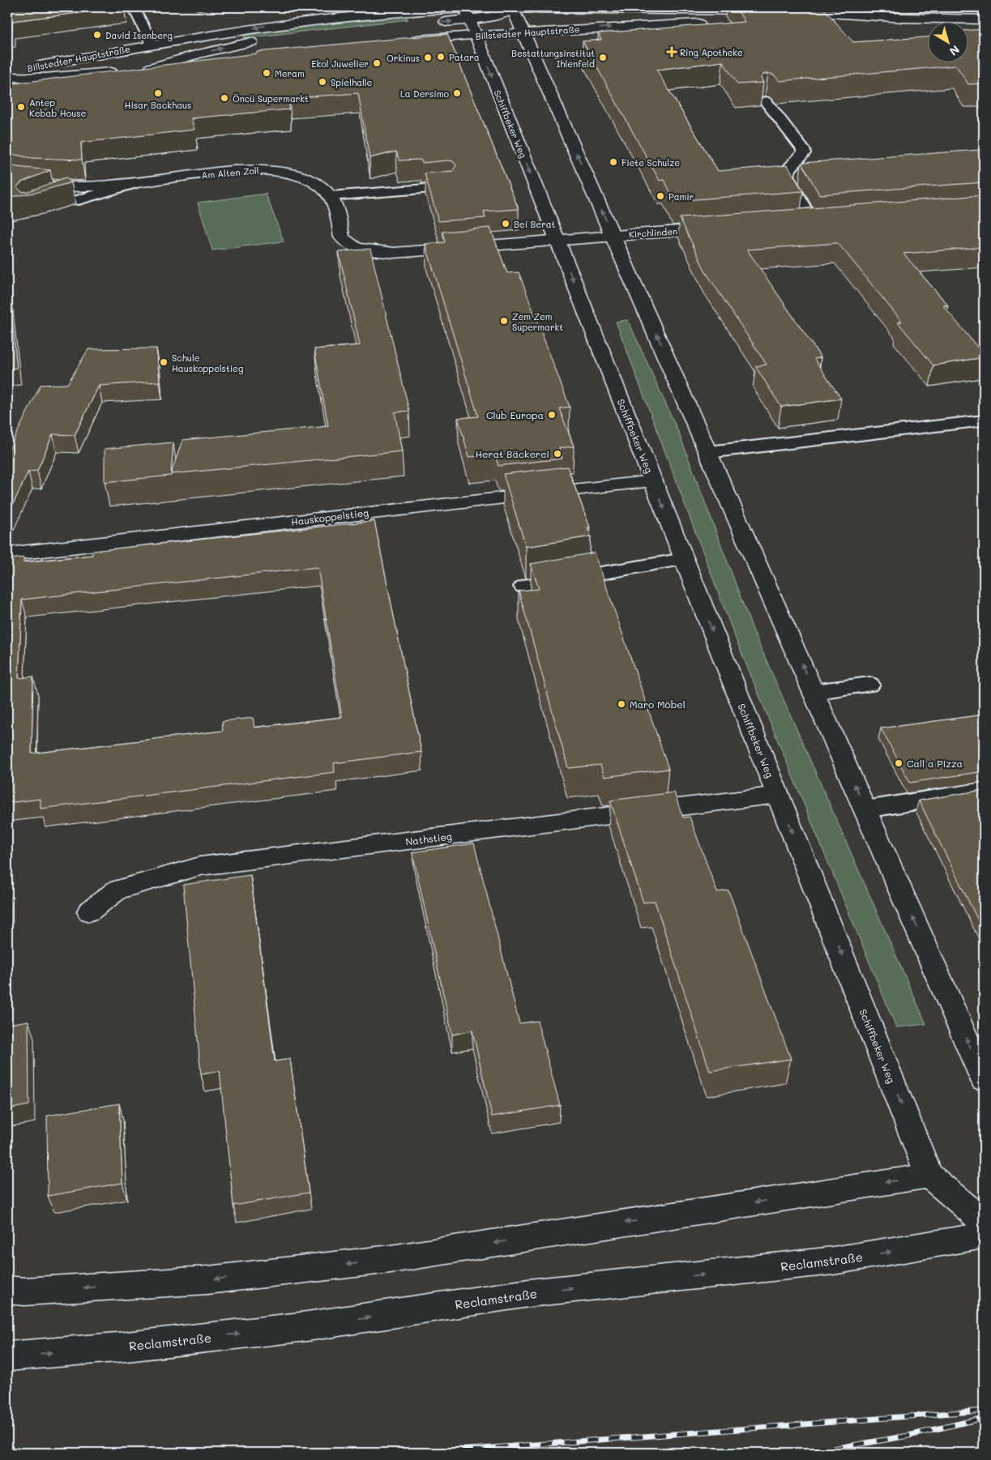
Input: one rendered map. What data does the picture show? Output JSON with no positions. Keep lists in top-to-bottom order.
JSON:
{
  "streets": {
    "main road": [
      "Billstedter Hauptstraße",
      "Schiffbeker Weg",
      "Am Alten Zoll",
      "Kirchlinden",
      "Hauskoppelstieg",
      "Nathstieg",
      "Reclamstraße"
    ]
  },
  "crossings": [
    ["Billstedter Hauptstraße", "Schiffbeker Weg"],
    ["Schiffbeker Weg", "Am Alten Zoll"],
    ["Schiffbeker Weg", "Hauskoppelstieg"],
    ["Schiffbeker Weg", "Nathstieg"]
  ],
  "places": {
    "other": [
      "David Isenberg",
      "Patara",
      "Orkinus",
      "Bestattungsinstitut Ihlenfeld",
      "Ekol Juwelier",
      "Meram",
      "Spielhalle",
      "Hisar Backhaus",
      "La Dersimo",
      "Öncü Supermarkt",
      "Antep Kebab House",
      "Fiete Schulze",
      "Pamir",
      "Bei Berat",
      "Zem Zem Supermarkt",
      "Schule Hauskoppelstieg",
      "Club Europa",
      "Herat Bäckerei",
      "Maro Möbel",
      "Call a Pizza"
    ],
    "health": ["Ring Apotheke"]
  },
  "north": "bottom right"
}
